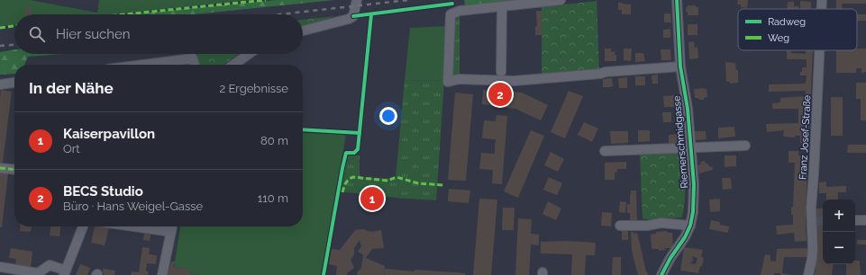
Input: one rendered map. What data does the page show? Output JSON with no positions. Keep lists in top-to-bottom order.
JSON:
{
  "streets": {
    "street": ["Franz Josef-Straße", "Riemerschmidgasse"]
  },
  "legend": ["Radweg", "Weg"],
  "page": {
    "search": "Hier suchen",
    "heading": ["In der Nähe", "2 Ergebnisse"],
    "pins": ["2", "1"],
    "list": [
      {
        "mark": "1",
        "name": "Kaiserpavillon",
        "note": "Ort",
        "value": "80 m"
      },
      {
        "mark": "2",
        "name": "BECS Studio",
        "note": "Büro · Hans Weigel-Gasse",
        "value": "110 m"
      }
    ],
    "map_buttons": ["+", "−"]
  }
}
